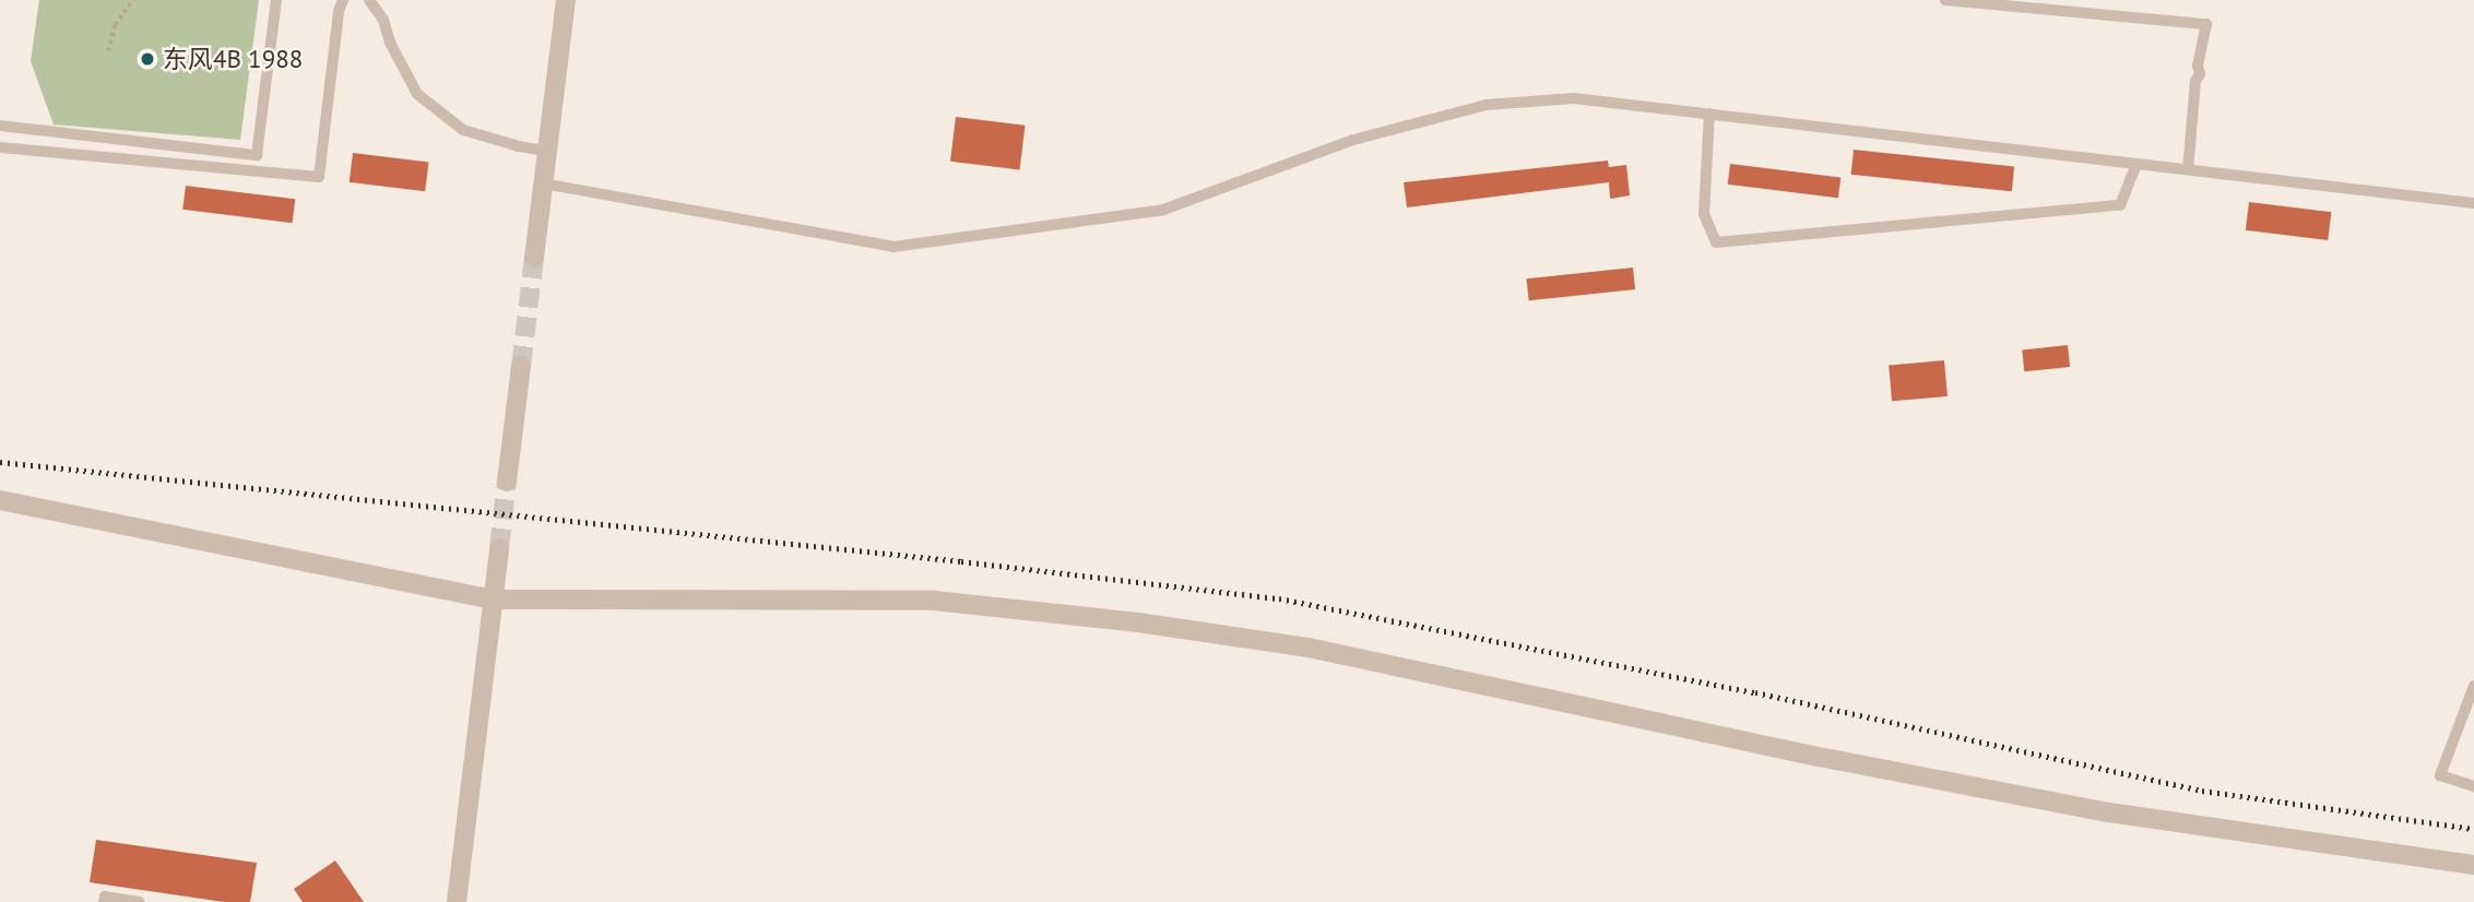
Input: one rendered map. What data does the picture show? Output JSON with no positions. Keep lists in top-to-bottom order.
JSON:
{
  "places": ["东风4B 1988"]
}
